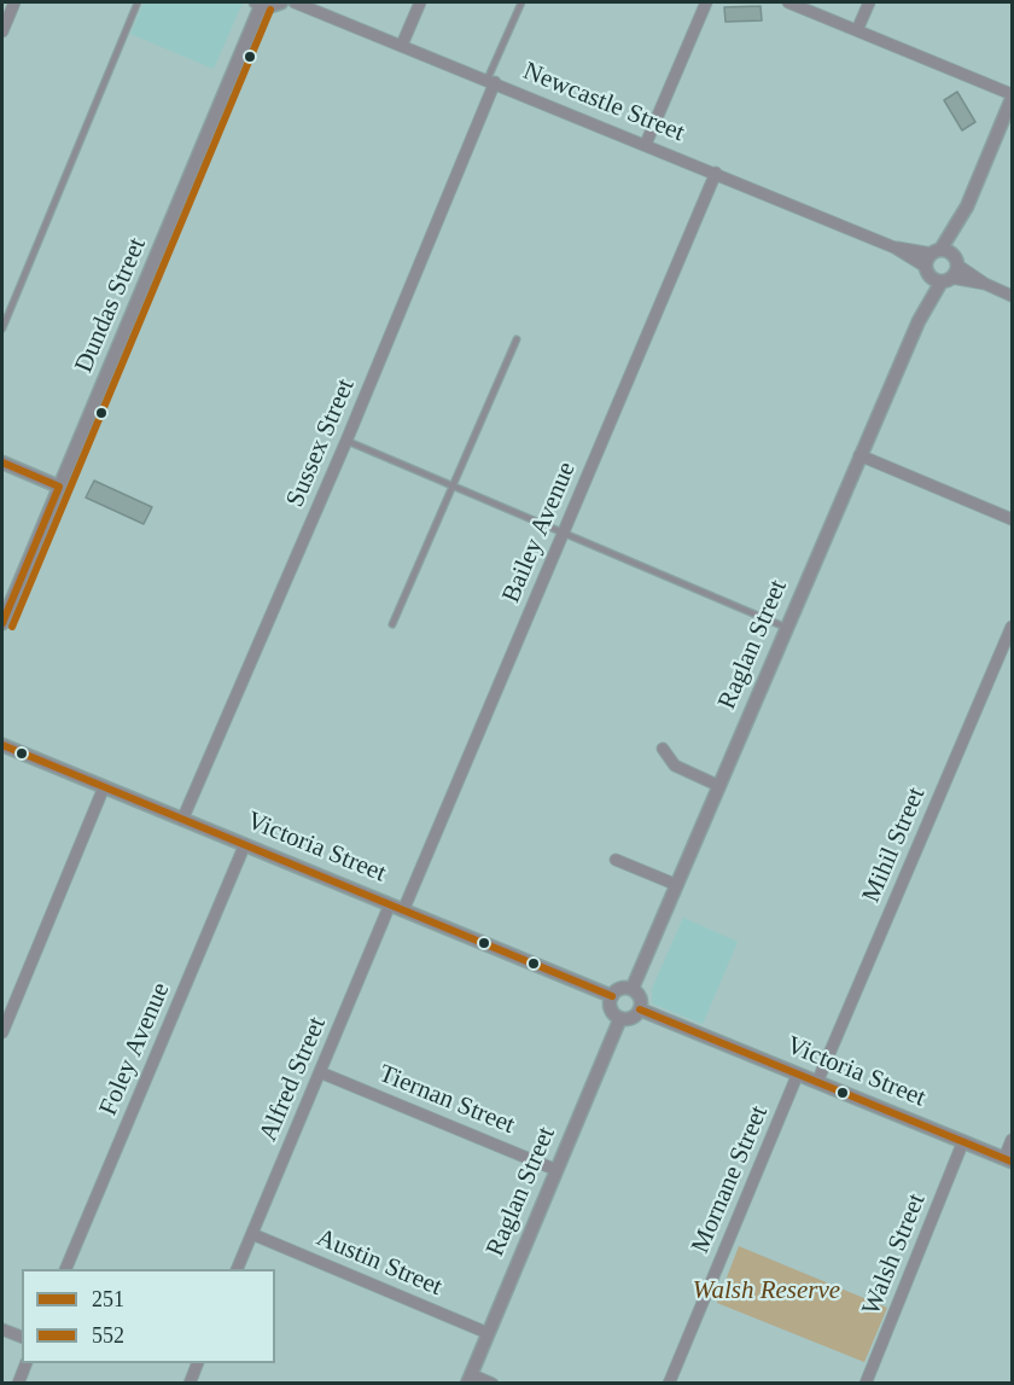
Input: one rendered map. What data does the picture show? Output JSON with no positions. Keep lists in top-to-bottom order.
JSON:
{
  "streets": {
    "street": [
      "Newcastle Street",
      "Dundas Street",
      "Sussex Street",
      "Bailey Avenue",
      "Raglan Street",
      "Mihil Street",
      "Victoria Street",
      "Foley Avenue",
      "Alfred Street",
      "Tiernan Street",
      "Mornane Street",
      "Walsh Street",
      "Austin Street"
    ]
  },
  "crossings": [
    ["Newcastle Street", "Sussex Street"],
    ["Newcastle Street", "Bailey Avenue"],
    ["Newcastle Street", "Raglan Street"],
    ["Sussex Street", "Victoria Street"],
    ["Bailey Avenue", "Victoria Street"],
    ["Raglan Street", "Victoria Street"],
    ["Raglan Street", "Tiernan Street"],
    ["Raglan Street", "Austin Street"],
    ["Mihil Street", "Victoria Street"],
    ["Victoria Street", "Foley Avenue"],
    ["Victoria Street", "Alfred Street"],
    ["Victoria Street", "Mornane Street"],
    ["Victoria Street", "Walsh Street"],
    ["Alfred Street", "Tiernan Street"],
    ["Alfred Street", "Austin Street"]
  ],
  "parks": ["Walsh Reserve"],
  "lines": ["transit line 552", "transit line 251"],
  "legend": ["251", "552"]
}
